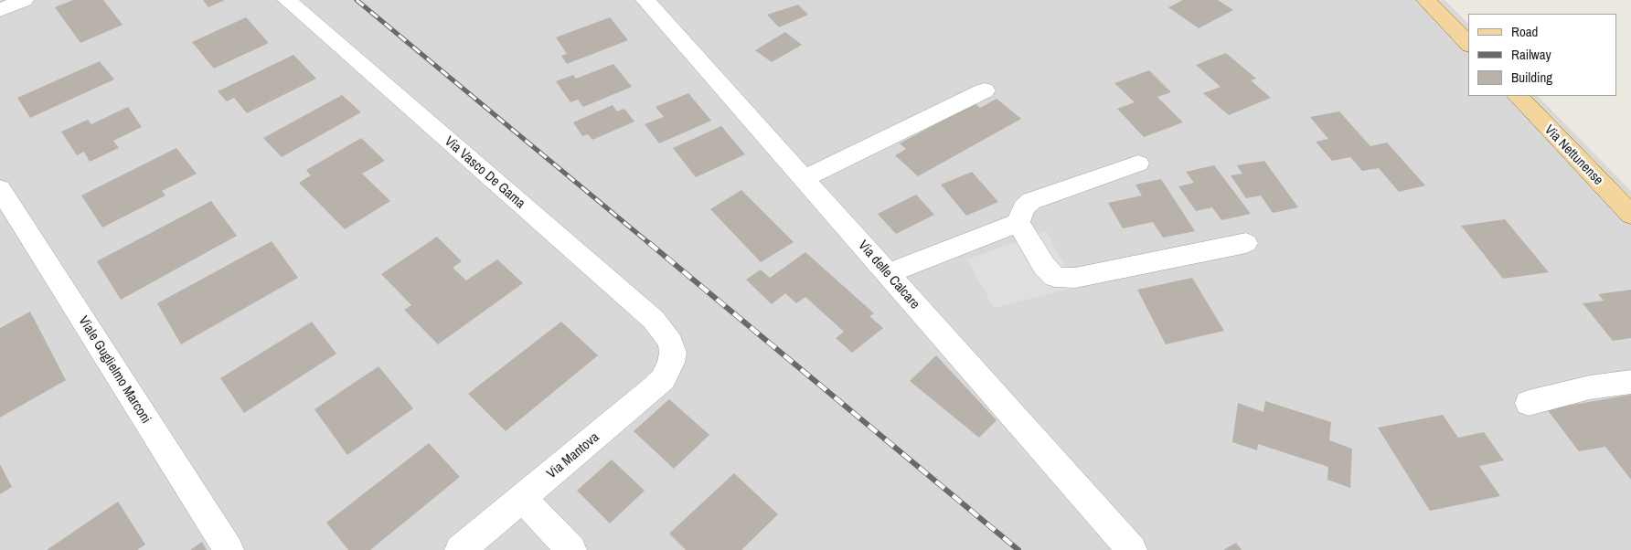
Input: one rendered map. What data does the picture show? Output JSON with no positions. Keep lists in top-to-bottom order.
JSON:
{
  "streets": {
    "main road": ["Via Nettunense"],
    "street": [
      "Via Vasco De Gama",
      "Via delle Calcare",
      "Viale Guglielmo Marconi",
      "Via Mantova"
    ]
  },
  "crossings": [
    ["Via Vasco De Gama", "Via Mantova"]
  ],
  "legend": ["Road", "Railway", "Building"]
}
